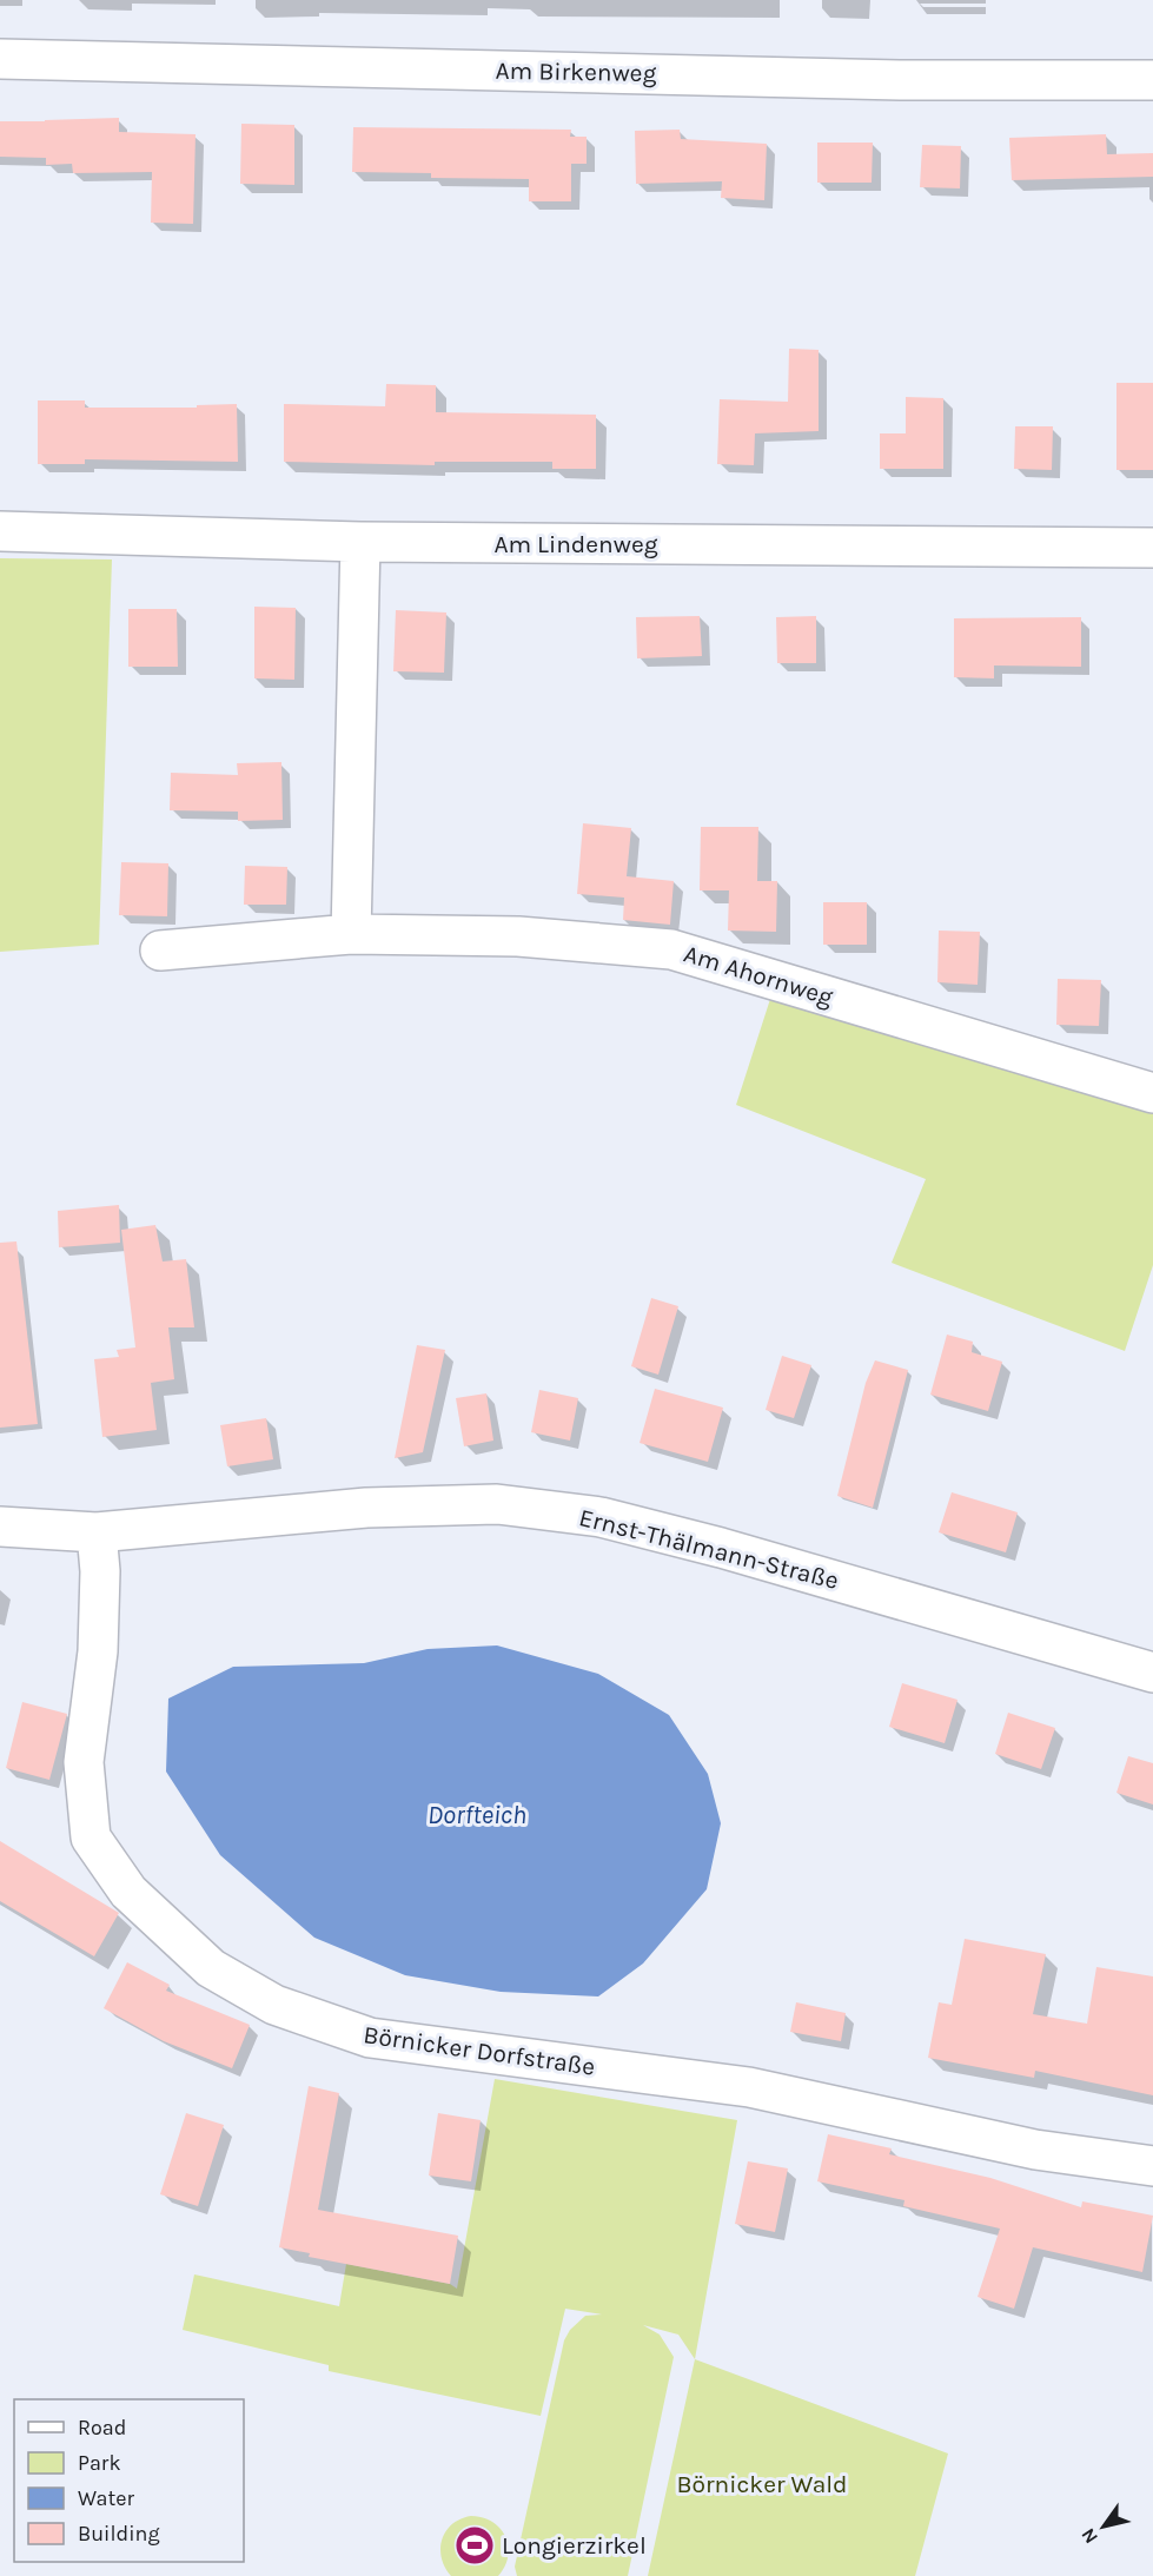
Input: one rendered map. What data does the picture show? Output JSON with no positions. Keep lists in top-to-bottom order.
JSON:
{
  "streets": {
    "street": [
      "Am Birkenweg",
      "Am Lindenweg",
      "Am Ahornweg",
      "Ernst-Thälmann-Straße",
      "Börnicker Dorfstraße"
    ]
  },
  "crossings": [
    ["Ernst-Thälmann-Straße", "Börnicker Dorfstraße"]
  ],
  "water": ["Dorfteich"],
  "parks": ["Börnicker Wald"],
  "places": {
    "sports": ["Longierzirkel"]
  },
  "legend": [
    "Road",
    "Park",
    "Water",
    "Building"
  ],
  "north": "bottom left"
}
